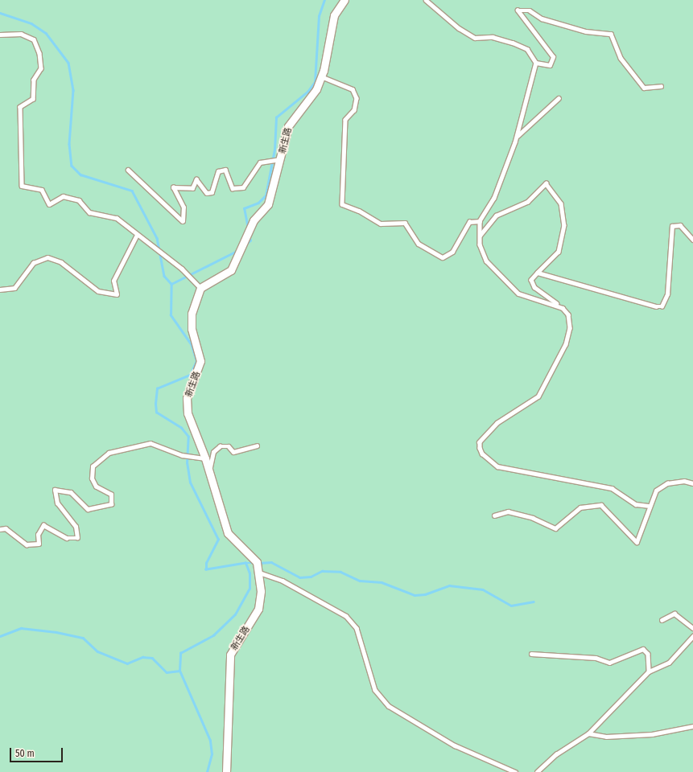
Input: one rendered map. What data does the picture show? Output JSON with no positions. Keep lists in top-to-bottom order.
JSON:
{
  "streets": {
    "street": ["新生路"]
  },
  "scale_bar": "50 m"
}
